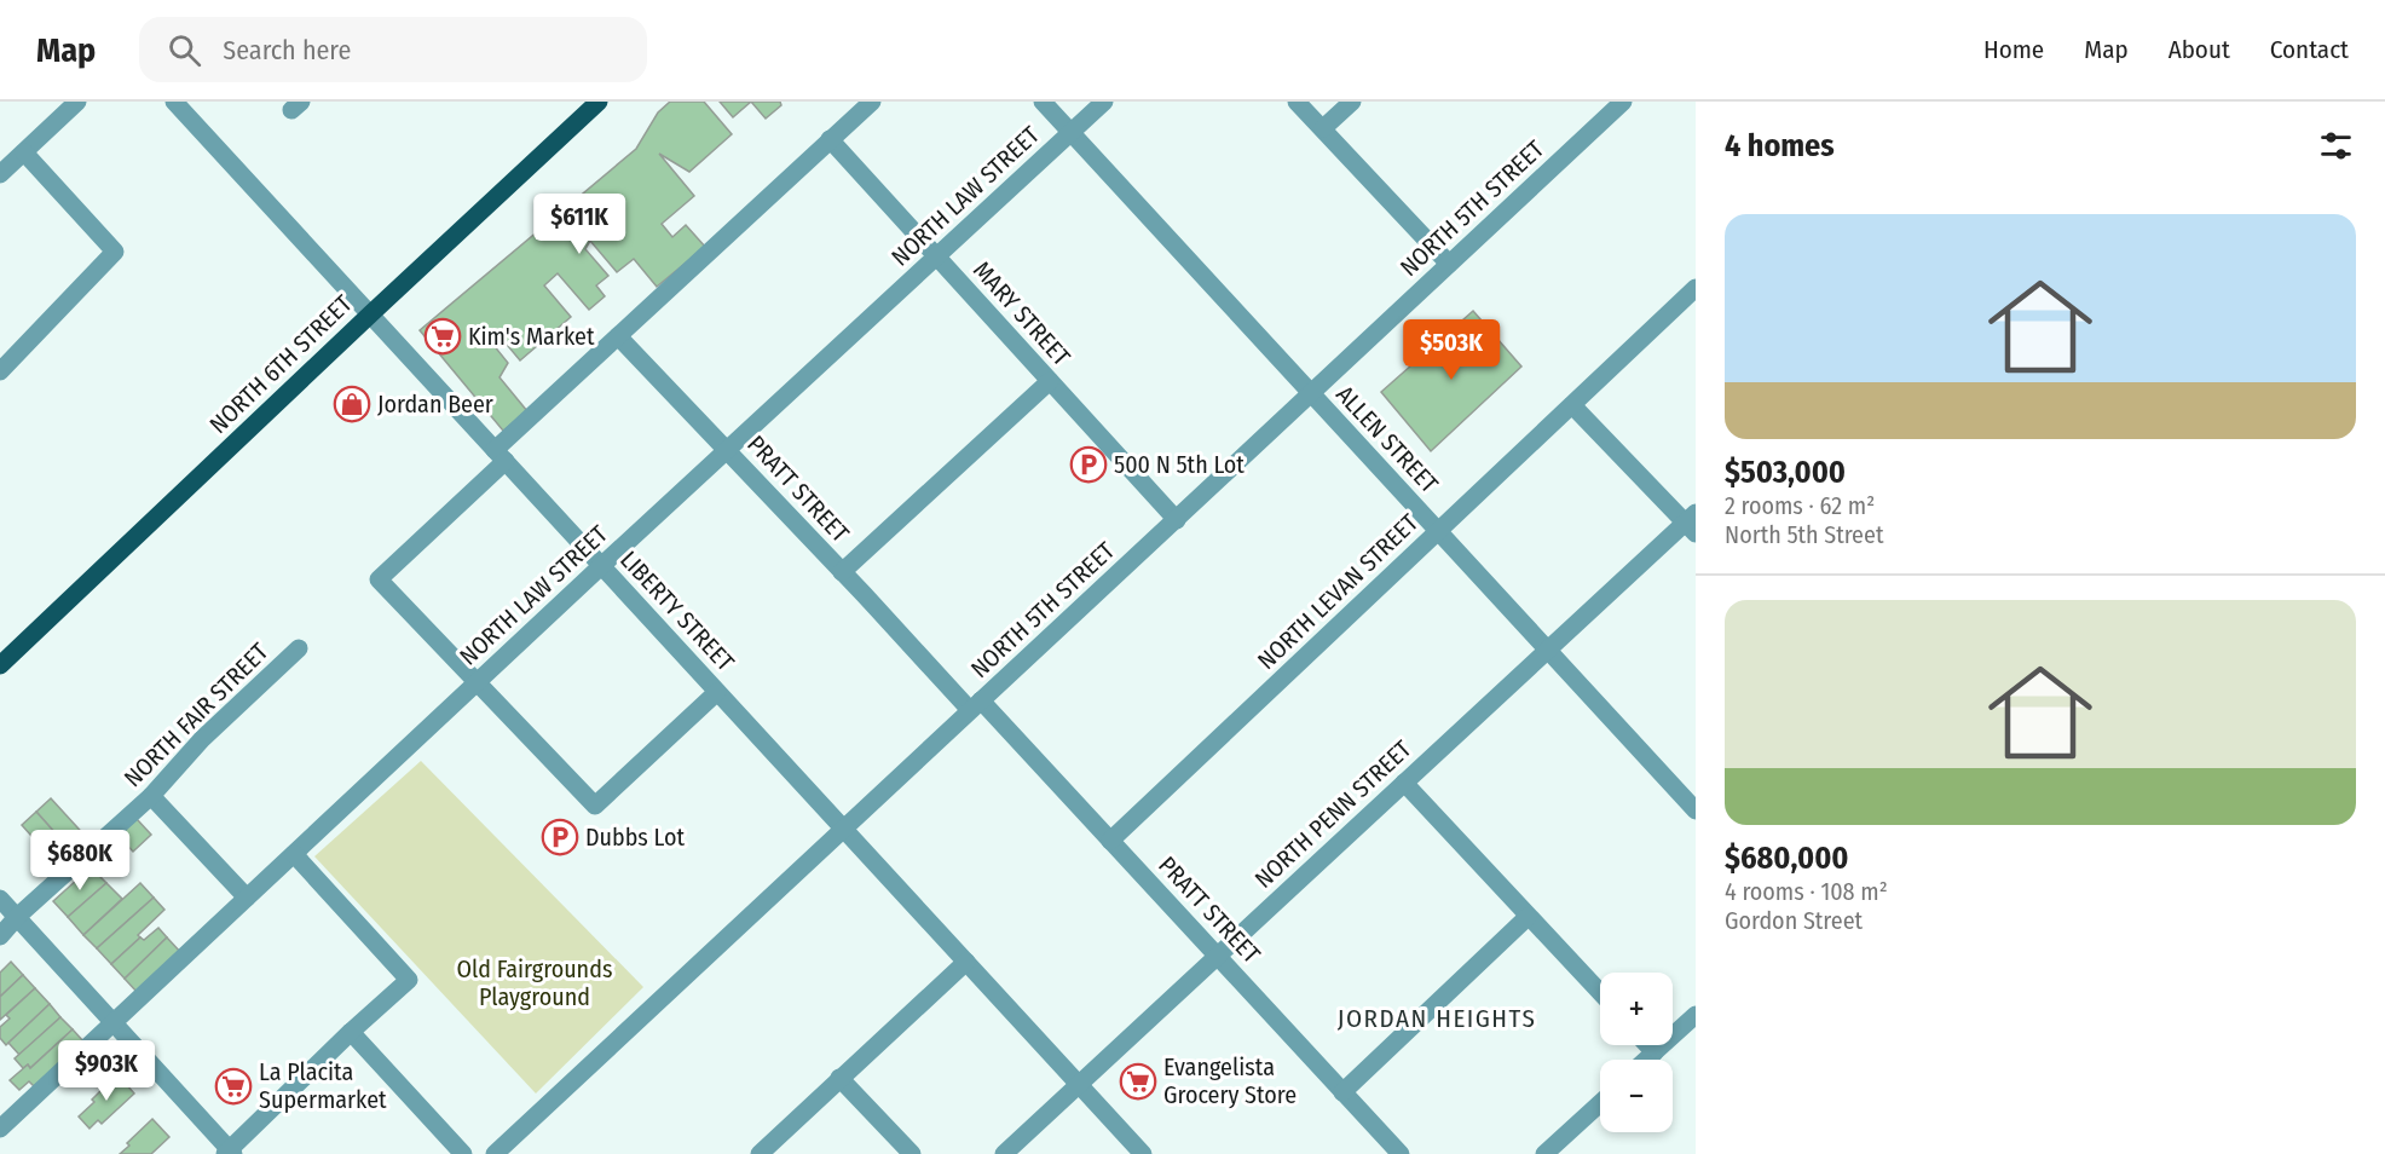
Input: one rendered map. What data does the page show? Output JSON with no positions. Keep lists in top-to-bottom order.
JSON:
{
  "streets": {
    "main road": ["NORTH 6TH STREET"],
    "street": [
      "NORTH LAW STREET",
      "NORTH 5TH STREET",
      "MARY STREET",
      "ALLEN STREET",
      "PRATT STREET",
      "NORTH LEVAN STREET",
      "LIBERTY STREET",
      "NORTH FAIR STREET",
      "NORTH PENN STREET"
    ]
  },
  "crossings": [
    ["NORTH LAW STREET", "MARY STREET"],
    ["NORTH LAW STREET", "ALLEN STREET"],
    ["NORTH LAW STREET", "PRATT STREET"],
    ["NORTH LAW STREET", "LIBERTY STREET"],
    ["NORTH 5TH STREET", "MARY STREET"],
    ["NORTH 5TH STREET", "ALLEN STREET"],
    ["NORTH 5TH STREET", "PRATT STREET"],
    ["NORTH 5TH STREET", "LIBERTY STREET"],
    ["NORTH 6TH STREET", "LIBERTY STREET"],
    ["ALLEN STREET", "NORTH LEVAN STREET"],
    ["ALLEN STREET", "NORTH PENN STREET"],
    ["PRATT STREET", "NORTH LEVAN STREET"],
    ["PRATT STREET", "NORTH PENN STREET"],
    ["LIBERTY STREET", "NORTH PENN STREET"]
  ],
  "districts": ["JORDAN HEIGHTS"],
  "parks": ["Old Fairgrounds Playground"],
  "places": {
    "supermarket": ["Kim's Market", "Evangelista Grocery Store", "La Placita Supermarket"],
    "shop": ["Jordan Beer"],
    "parking": ["500 N 5th Lot", "Dubbs Lot"]
  },
  "page": {
    "header": "Map",
    "search": "Search here",
    "nav": [
      "Home",
      "Map",
      "About",
      "Contact"
    ],
    "heading": "4 homes",
    "list": [
      {
        "name": "$503,000",
        "note": "2 rooms · 62 m² · North 5th Street"
      },
      {
        "name": "$680,000",
        "note": "4 rooms · 108 m² · Gordon Street"
      }
    ],
    "price": [
      "$611K",
      "$503K",
      "$680K",
      "$903K"
    ],
    "map_buttons": ["+", "−"]
  }
}
